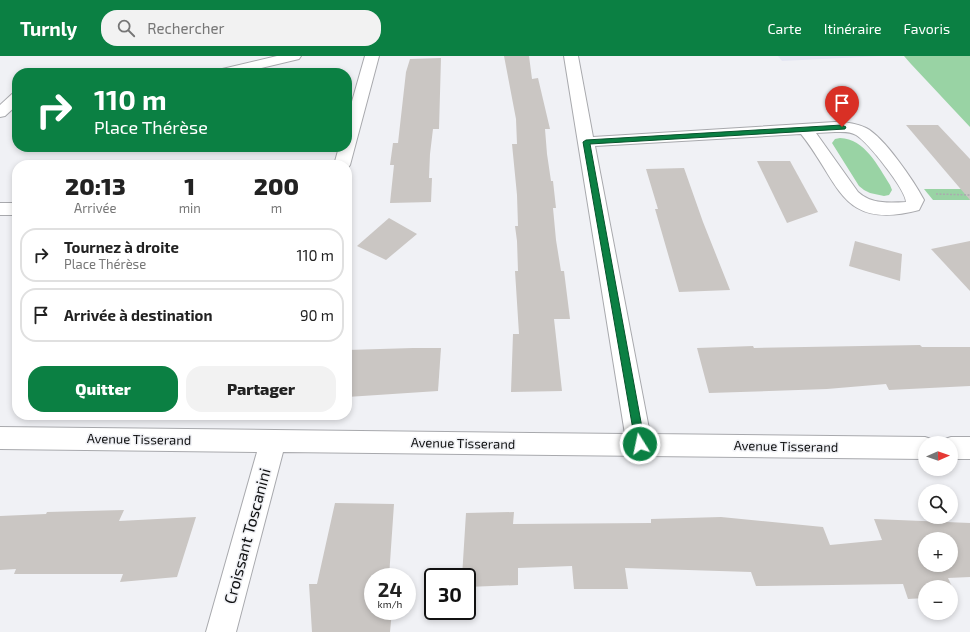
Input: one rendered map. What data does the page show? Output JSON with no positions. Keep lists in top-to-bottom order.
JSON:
{
  "streets": {
    "street": ["Avenue Tisserand", "Croissant Toscanini"]
  },
  "crossings": [
    ["Avenue Tisserand", "Croissant Toscanini"]
  ],
  "north": "right",
  "page": {
    "header": "Turnly",
    "search": "Rechercher",
    "nav": ["Carte", "Itinéraire", "Favoris"],
    "turn": ["110 m", "Place Thérèse"],
    "eta": [
      "20:13",
      "Arrivée",
      "1",
      "min",
      "200",
      "m"
    ],
    "list": [
      {
        "name": "Tournez à droite",
        "note": "Place Thérèse",
        "value": "110 m"
      },
      {
        "name": "Arrivée à destination",
        "value": "90 m"
      }
    ],
    "buttons": ["Quitter", "Partager"],
    "map_buttons": ["+", "−"],
    "speed": "24 km/h",
    "limit": "30"
  }
}
